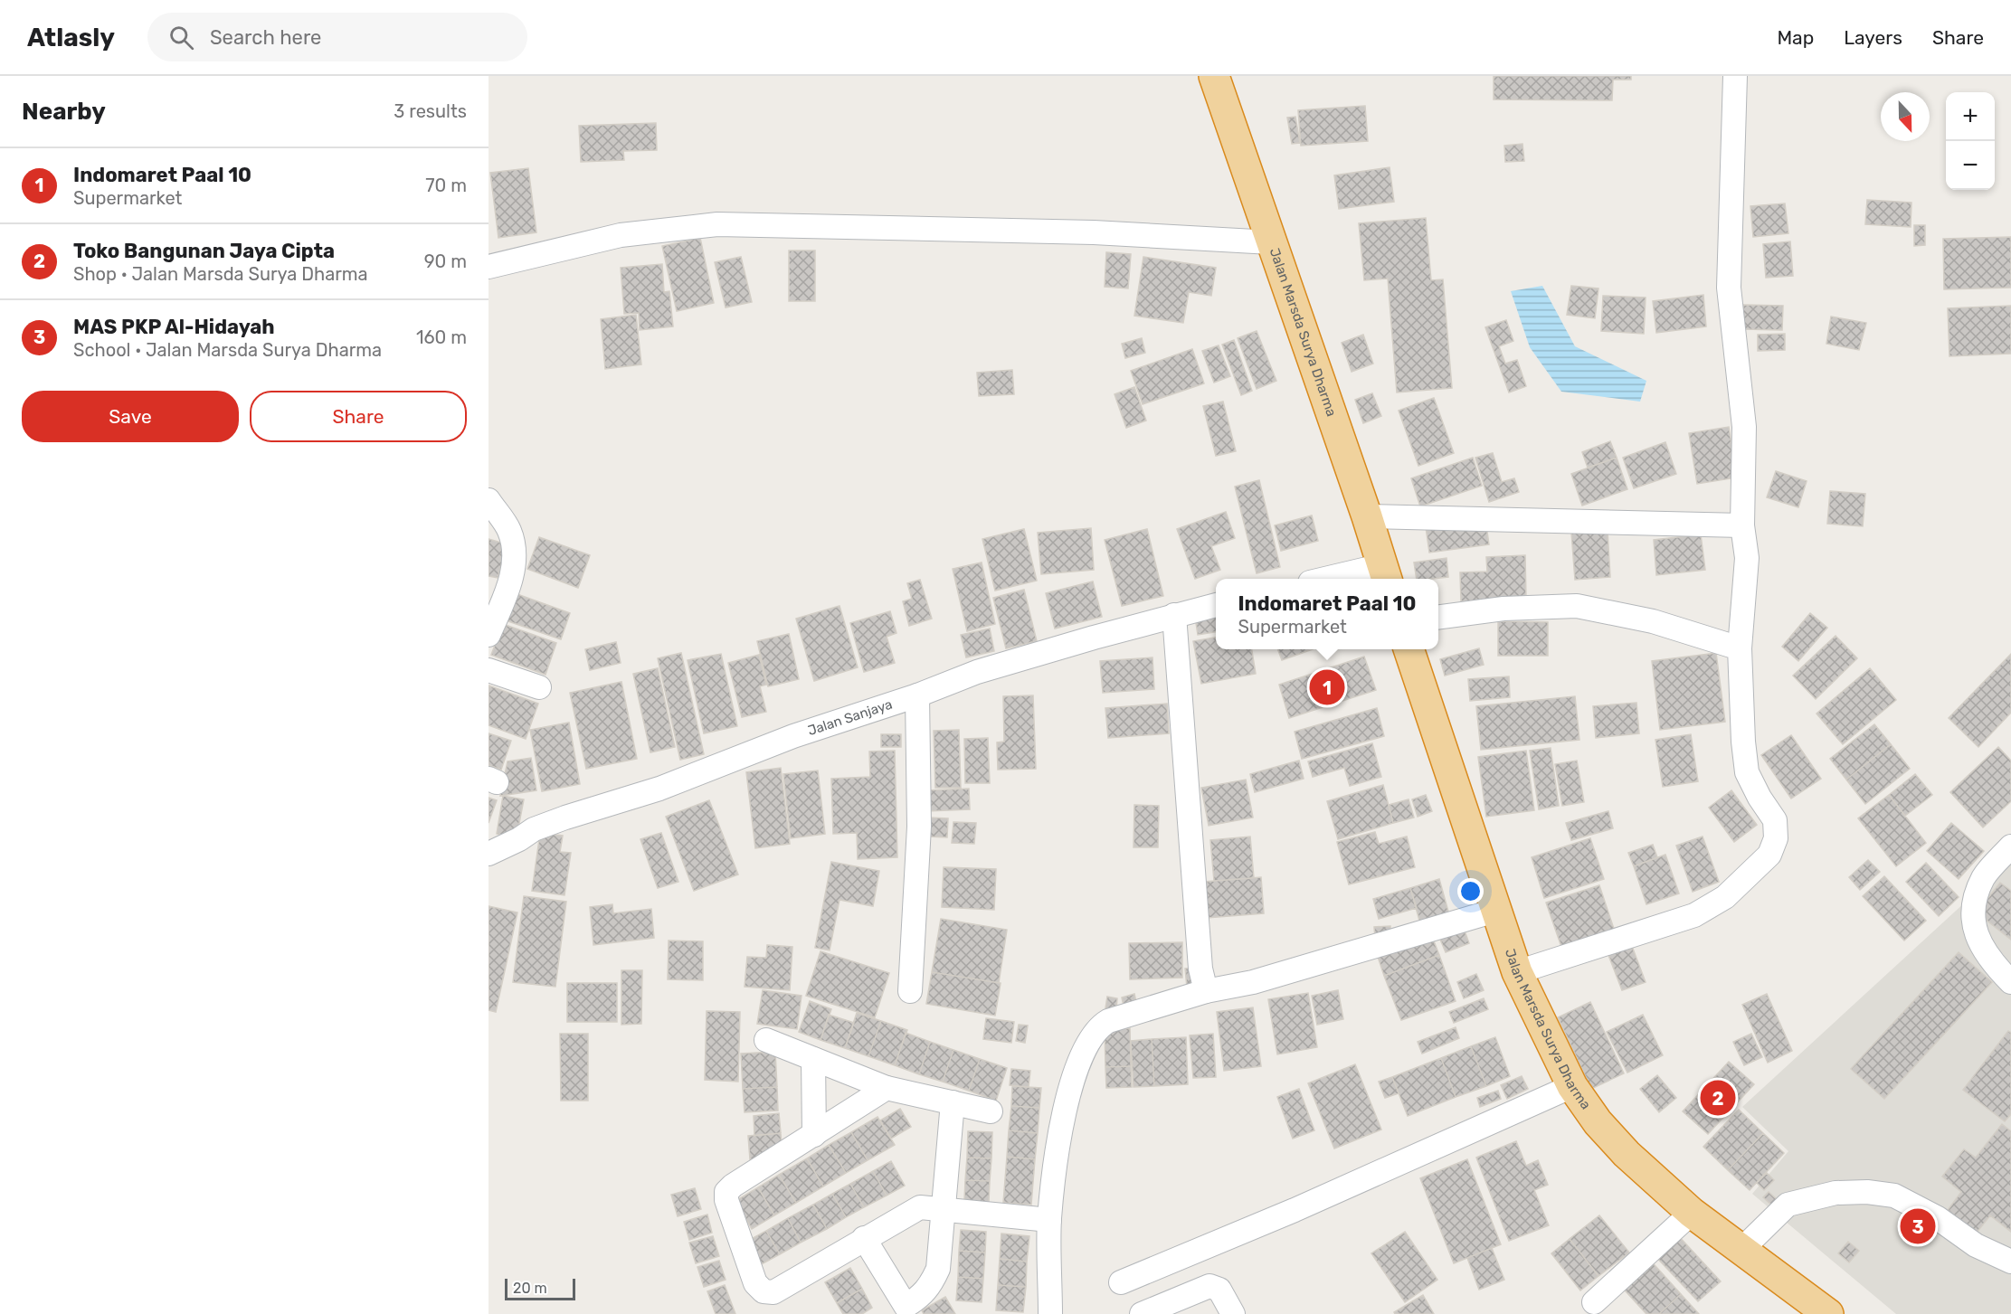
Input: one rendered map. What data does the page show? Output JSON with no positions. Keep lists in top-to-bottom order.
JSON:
{
  "streets": {
    "highway": ["Jalan Marsda Surya Dharma"],
    "street": ["Jalan Sanjaya"]
  },
  "scale_bar": "20 m",
  "north": "bottom",
  "page": {
    "header": "Atlasly",
    "search": "Search here",
    "nav": ["Map", "Layers", "Share"],
    "heading": ["Nearby", "3 results"],
    "map_buttons": ["+", "−"],
    "list": [
      {
        "mark": "1",
        "name": "Indomaret Paal 10",
        "note": "Supermarket",
        "value": "70 m"
      },
      {
        "mark": "2",
        "name": "Toko Bangunan Jaya Cipta",
        "note": "Shop · Jalan Marsda Surya Dharma",
        "value": "90 m"
      },
      {
        "mark": "3",
        "name": "MAS PKP Al-Hidayah",
        "note": "School · Jalan Marsda Surya Dharma",
        "value": "160 m"
      }
    ],
    "buttons": ["Save", "Share"],
    "popup": ["Indomaret Paal 10", "Supermarket"],
    "pins": ["1", "2", "3"],
    "scale": "20 m"
  }
}
